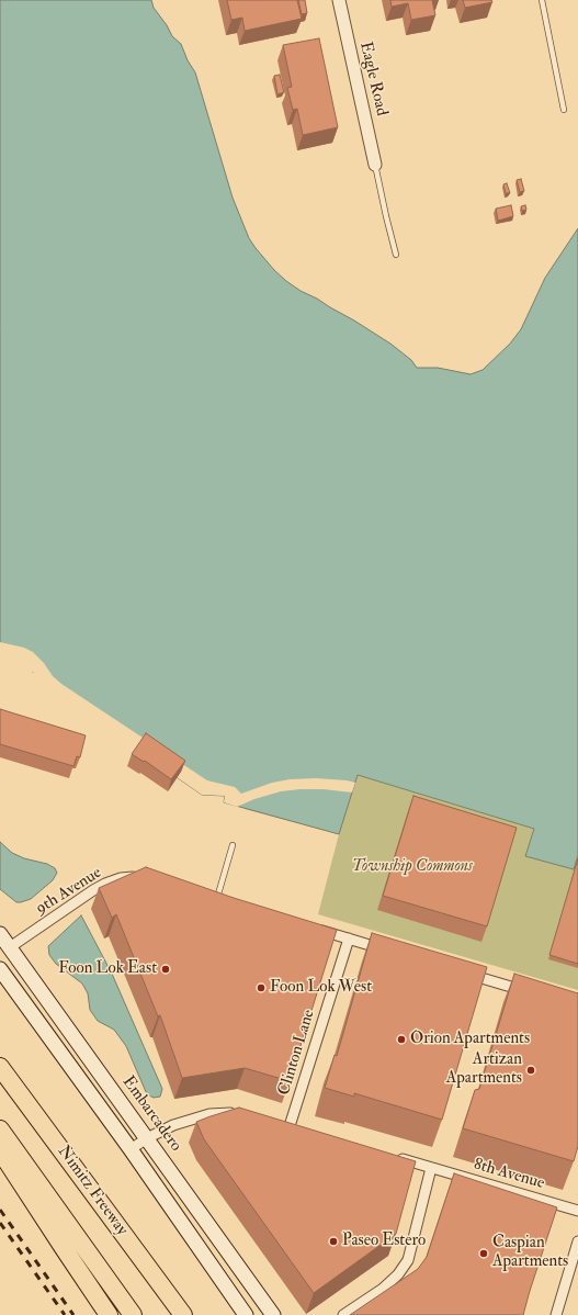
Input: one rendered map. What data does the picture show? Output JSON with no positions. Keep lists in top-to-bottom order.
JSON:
{
  "streets": {
    "highway": ["Nimitz Freeway"],
    "main road": ["Embarcadero"],
    "street": [
      "Eagle Road",
      "9th Avenue",
      "Clinton Lane",
      "8th Avenue"
    ]
  },
  "crossings": [
    ["9th Avenue", "Embarcadero"]
  ],
  "parks": ["Township Commons"],
  "places": [
    "Foon Lok East",
    "Foon Lok West",
    "Orion Apartments",
    "Artizan Apartments",
    "Paseo Estero",
    "Caspian Apartments"
  ]
}
